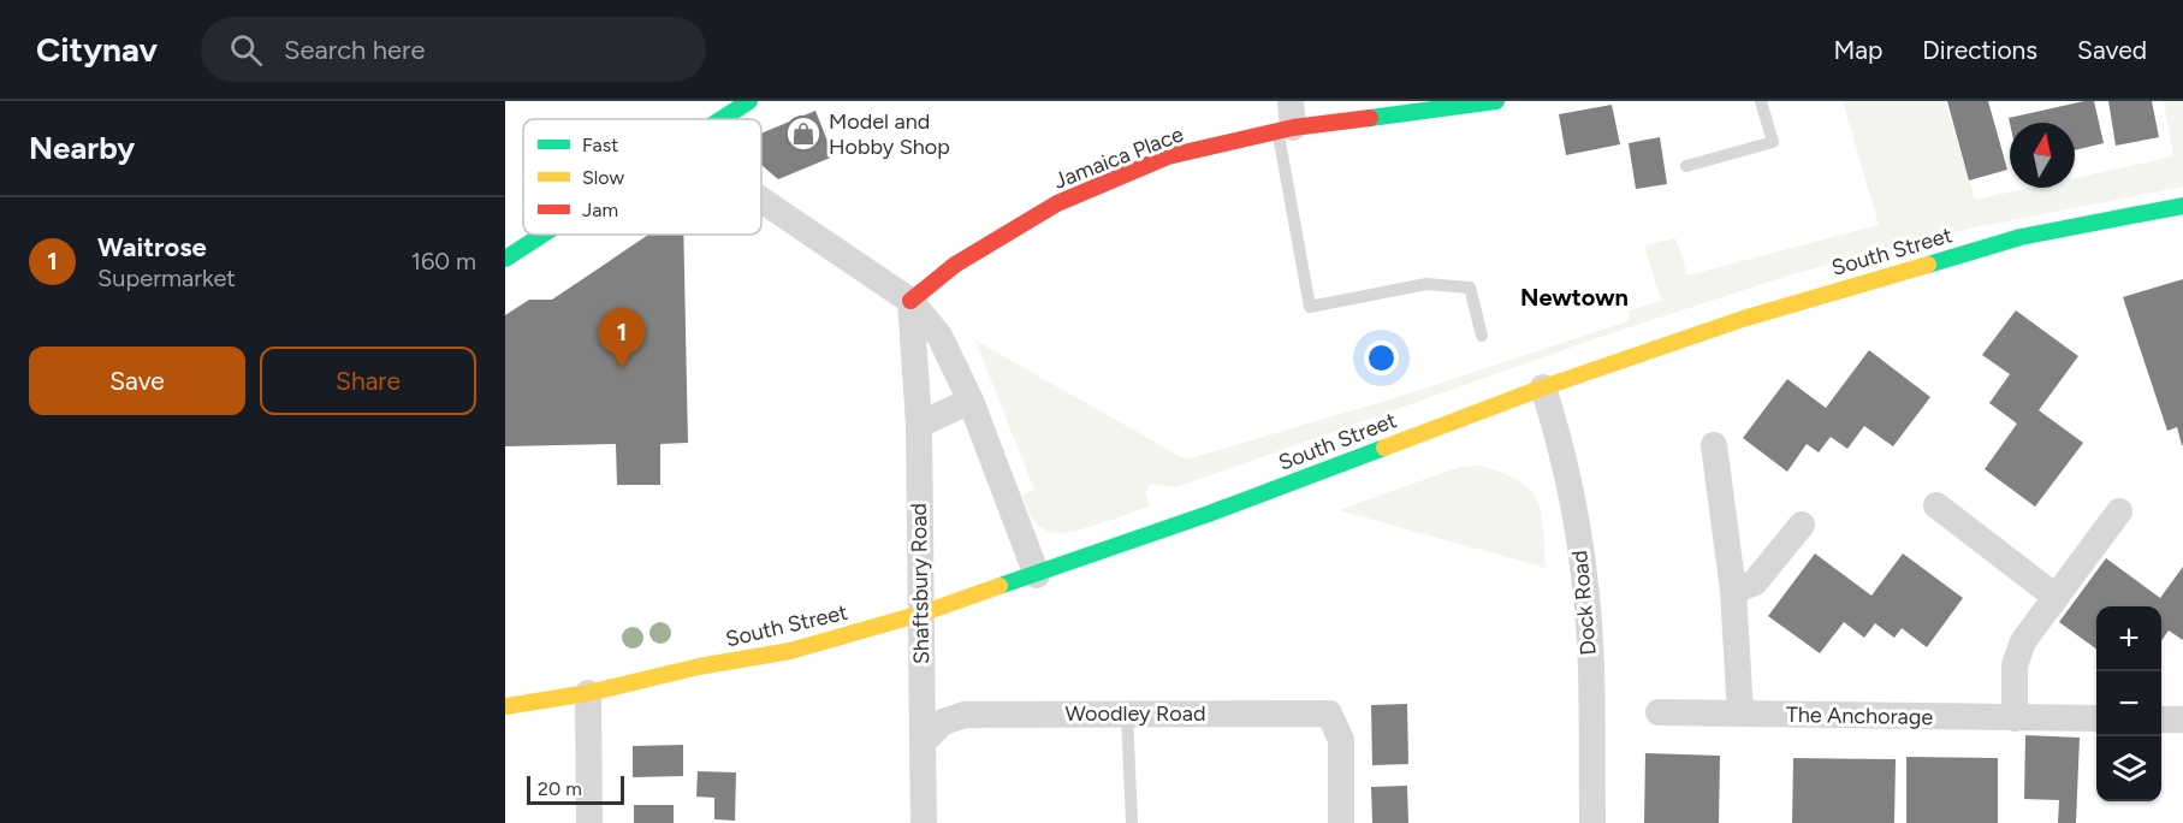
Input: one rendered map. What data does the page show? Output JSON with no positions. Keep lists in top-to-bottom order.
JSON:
{
  "streets": {
    "main road": ["Jamaica Place", "South Street"],
    "street": [
      "Shaftsbury Road",
      "Dock Road",
      "Woodley Road",
      "The Anchorage"
    ]
  },
  "crossings": [
    ["Jamaica Place", "Shaftsbury Road"],
    ["South Street", "Shaftsbury Road"],
    ["South Street", "Dock Road"],
    ["Shaftsbury Road", "Woodley Road"]
  ],
  "districts": ["Newtown"],
  "places": {
    "shop": ["Model and Hobby Shop"]
  },
  "legend": ["Fast", "Slow", "Jam"],
  "scale_bar": "20 m",
  "north": "top",
  "page": {
    "header": "Citynav",
    "search": "Search here",
    "nav": ["Map", "Directions", "Saved"],
    "heading": "Nearby",
    "list": [
      {
        "mark": "1",
        "name": "Waitrose",
        "note": "Supermarket",
        "value": "160 m"
      }
    ],
    "pins": "1",
    "buttons": ["Save", "Share"],
    "map_buttons": ["+", "−"],
    "scale": "20 m"
  }
}
